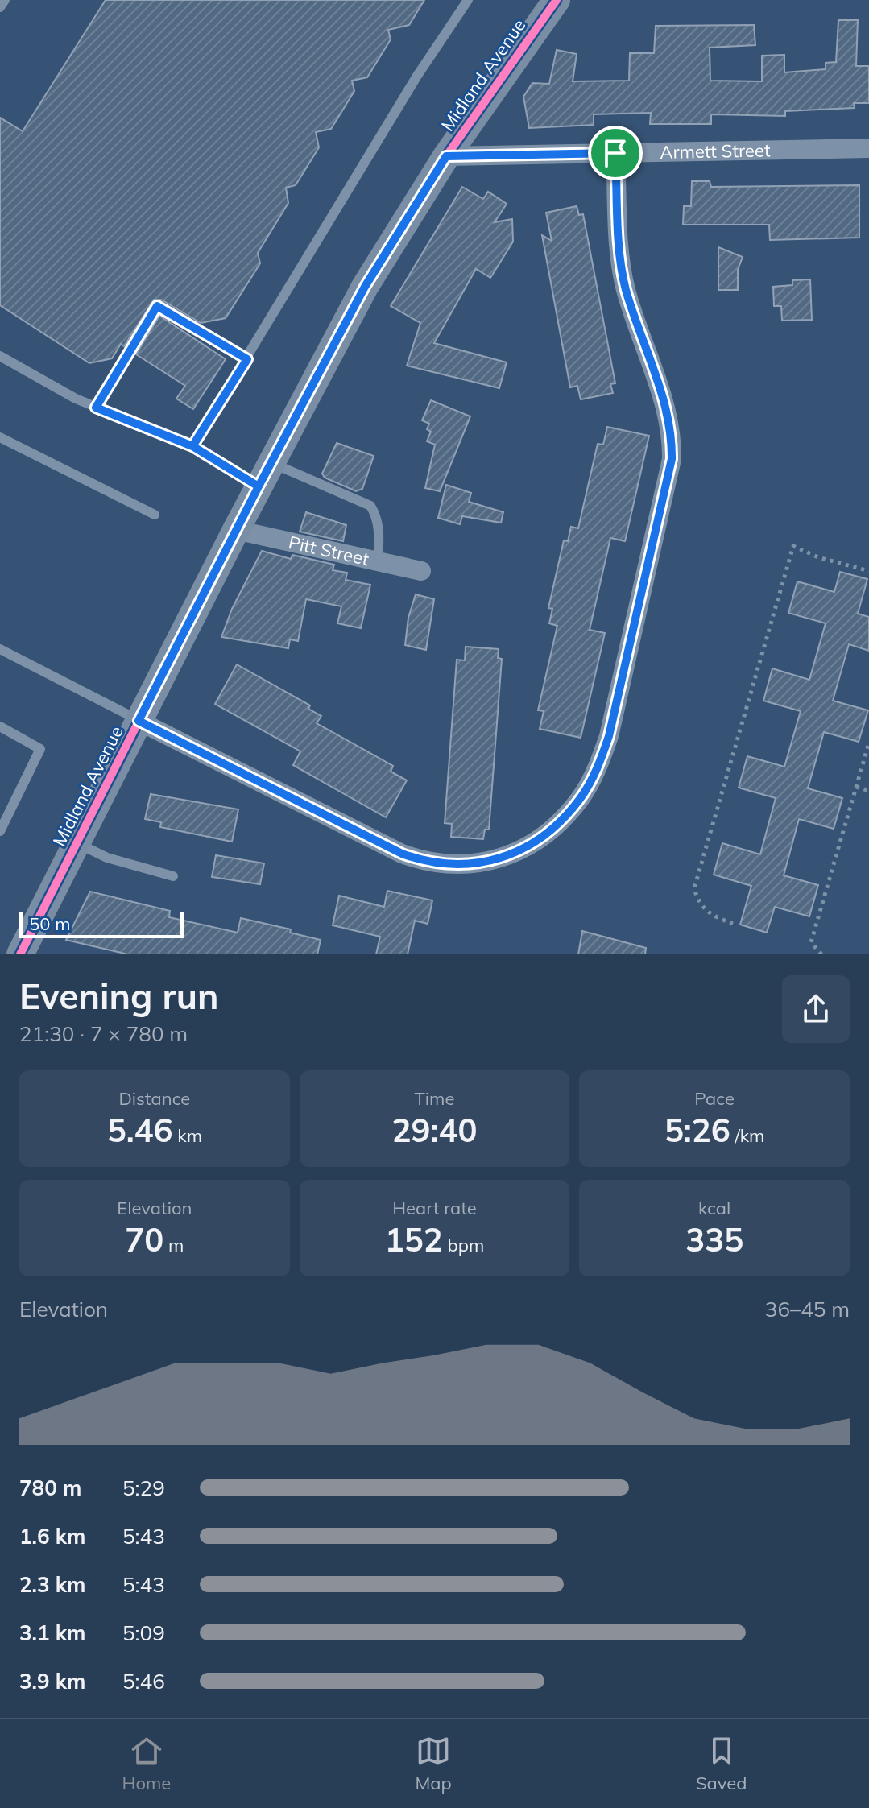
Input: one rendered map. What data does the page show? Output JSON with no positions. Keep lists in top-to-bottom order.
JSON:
{
  "streets": {
    "street": ["Midland Avenue", "Armett Street", "Pitt Street"]
  },
  "crossings": [
    ["Midland Avenue", "Armett Street"],
    ["Midland Avenue", "Pitt Street"]
  ],
  "scale_bar": "50 m",
  "page": {
    "scale": "50 m",
    "heading": ["Evening run", "21:30 · 7 × 780 m"],
    "stats": [
      ["Distance", "5.46 km"],
      ["Time", "29:40"],
      ["Pace", "5:26 /km"],
      ["Elevation", "70 m"],
      ["Heart rate", "152 bpm"],
      ["kcal", "335"]
    ],
    "chart": ["Elevation", "36–45 m"],
    "list": [
      {
        "name": "780 m",
        "note": "5:29"
      },
      {
        "name": "1.6 km",
        "note": "5:43"
      },
      {
        "name": "2.3 km",
        "note": "5:43"
      },
      {
        "name": "3.1 km",
        "note": "5:09"
      },
      {
        "name": "3.9 km",
        "note": "5:46"
      }
    ],
    "tabs": ["Home", "Map", "Saved"]
  }
}
